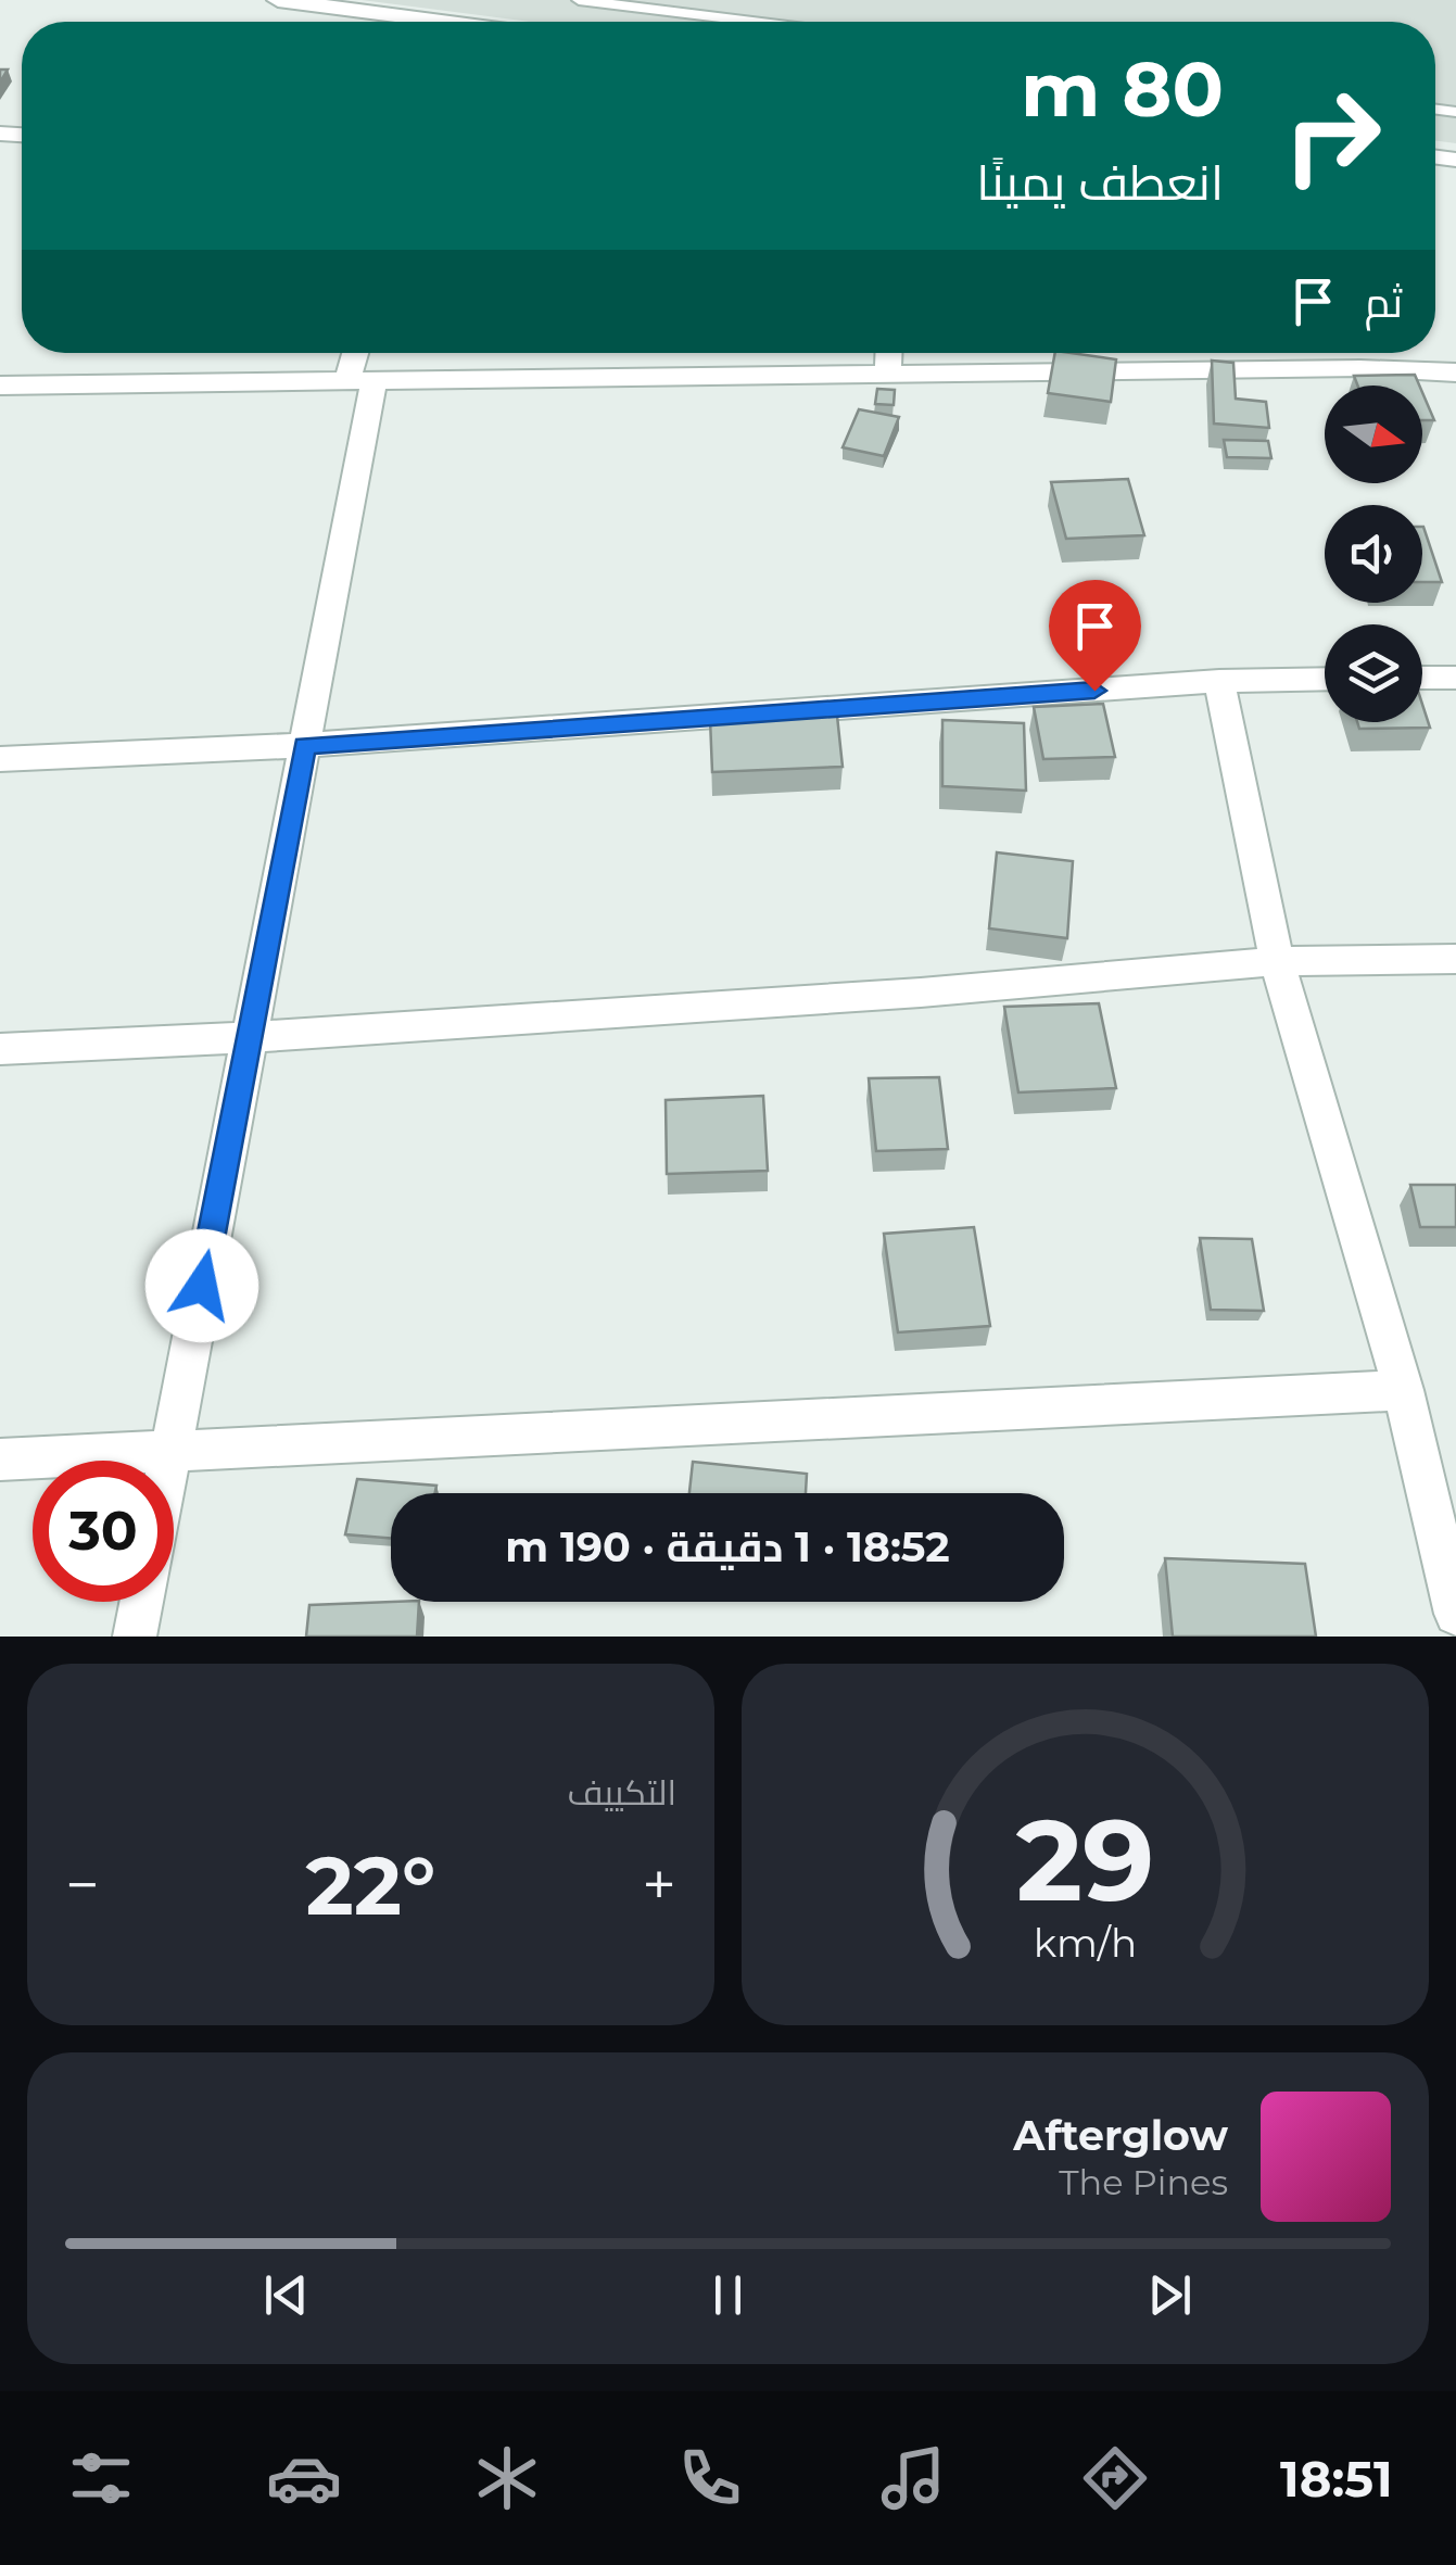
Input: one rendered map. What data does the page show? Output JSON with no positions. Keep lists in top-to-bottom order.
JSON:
{
  "north": "right",
  "page": {
    "turn": ["80 m", "انعطف يمينًا"],
    "then": "ثم",
    "limit": "30",
    "trip": "18:52 · 1 دقيقة · 190 m",
    "tile": "التكييف",
    "heat": ["−", "22°", "+"],
    "song": ["Afterglow", "The Pines"],
    "tabs": "18:51",
    "gauge": ["29", "km/h"]
  }
}
